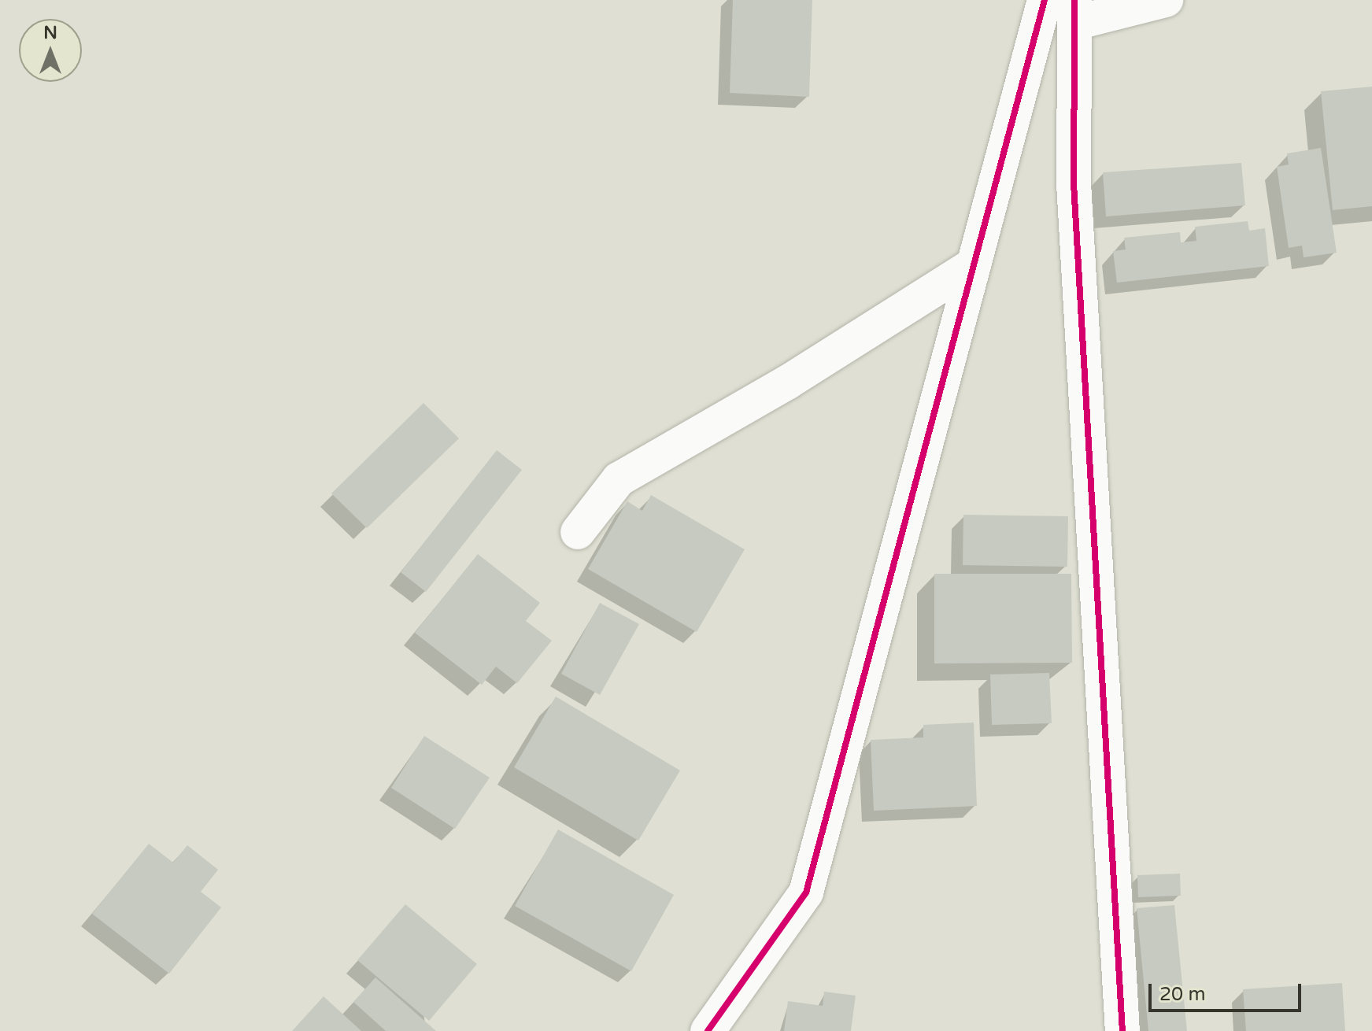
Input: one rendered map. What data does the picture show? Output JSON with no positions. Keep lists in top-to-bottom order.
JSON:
{
  "scale_bar": "20 m",
  "north": "top"
}
